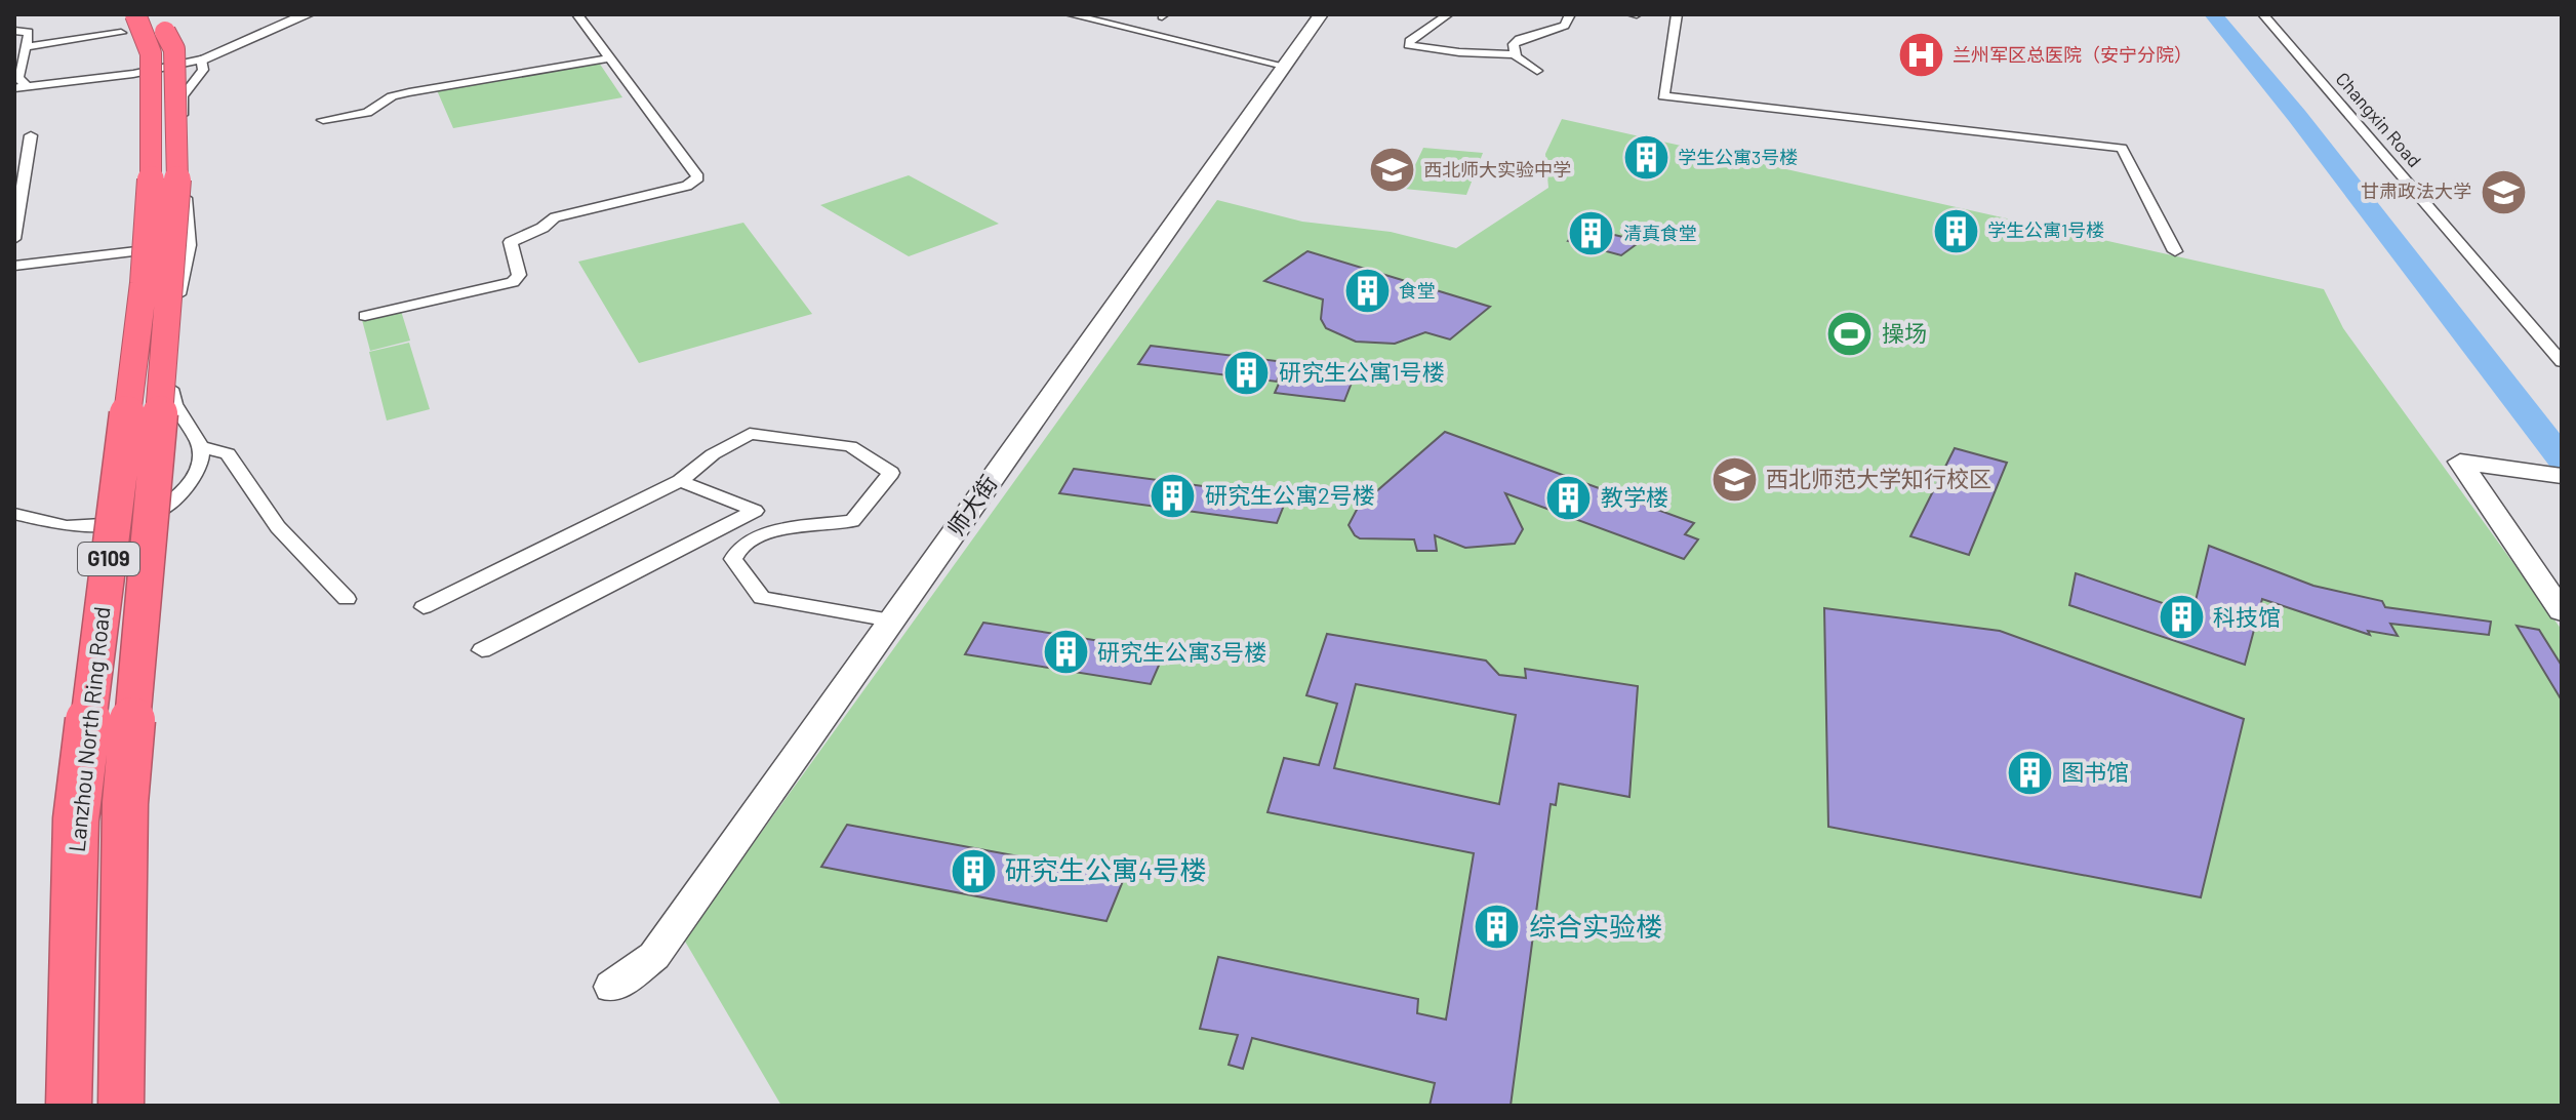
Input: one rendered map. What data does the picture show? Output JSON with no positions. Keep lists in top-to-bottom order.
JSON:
{
  "streets": {
    "highway": ["G109", "Lanzhou North Ring Road"],
    "street": ["Changxin Road", "师大街"]
  },
  "places": {
    "hospital": ["兰州军区总医院（安宁分院）"],
    "building": [
      "学生公寓3号楼",
      "学生公寓1号楼",
      "清真食堂",
      "食堂",
      "研究生公寓1号楼",
      "研究生公寓2号楼",
      "教学楼",
      "科技馆",
      "研究生公寓3号楼",
      "图书馆",
      "研究生公寓4号楼",
      "综合实验楼"
    ],
    "school or university": ["西北师大实验中学", "甘肃政法大学", "西北师范大学知行校区"],
    "sports": ["操场"]
  }
}
